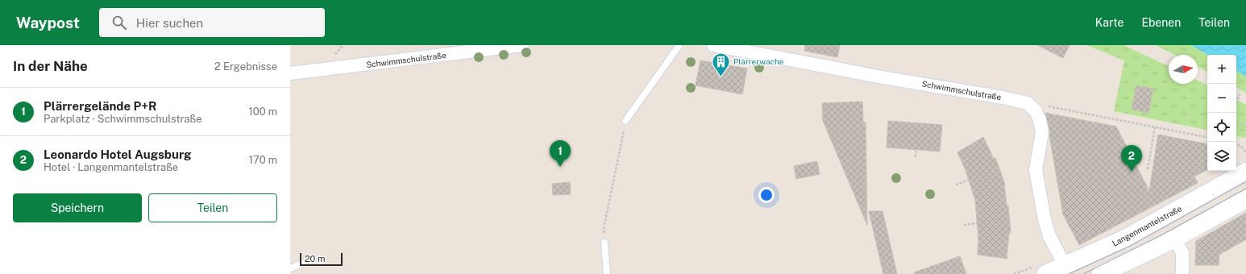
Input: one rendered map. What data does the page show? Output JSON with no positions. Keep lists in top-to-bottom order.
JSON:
{
  "streets": {
    "main road": ["Langenmantelstraße"],
    "street": ["Schwimmschulstraße"]
  },
  "places": {
    "building": ["Plärrerwache"]
  },
  "scale_bar": "20 m",
  "north": "right",
  "page": {
    "header": "Waypost",
    "search": "Hier suchen",
    "nav": ["Karte", "Ebenen", "Teilen"],
    "heading": ["In der Nähe", "2 Ergebnisse"],
    "map_buttons": ["+", "−"],
    "list": [
      {
        "mark": "1",
        "name": "Plärrergelände P+R",
        "note": "Parkplatz · Schwimmschulstraße",
        "value": "100 m"
      },
      {
        "mark": "2",
        "name": "Leonardo Hotel Augsburg",
        "note": "Hotel · Langenmantelstraße",
        "value": "170 m"
      }
    ],
    "pins": ["1", "2"],
    "buttons": ["Speichern", "Teilen"],
    "scale": "20 m"
  }
}
